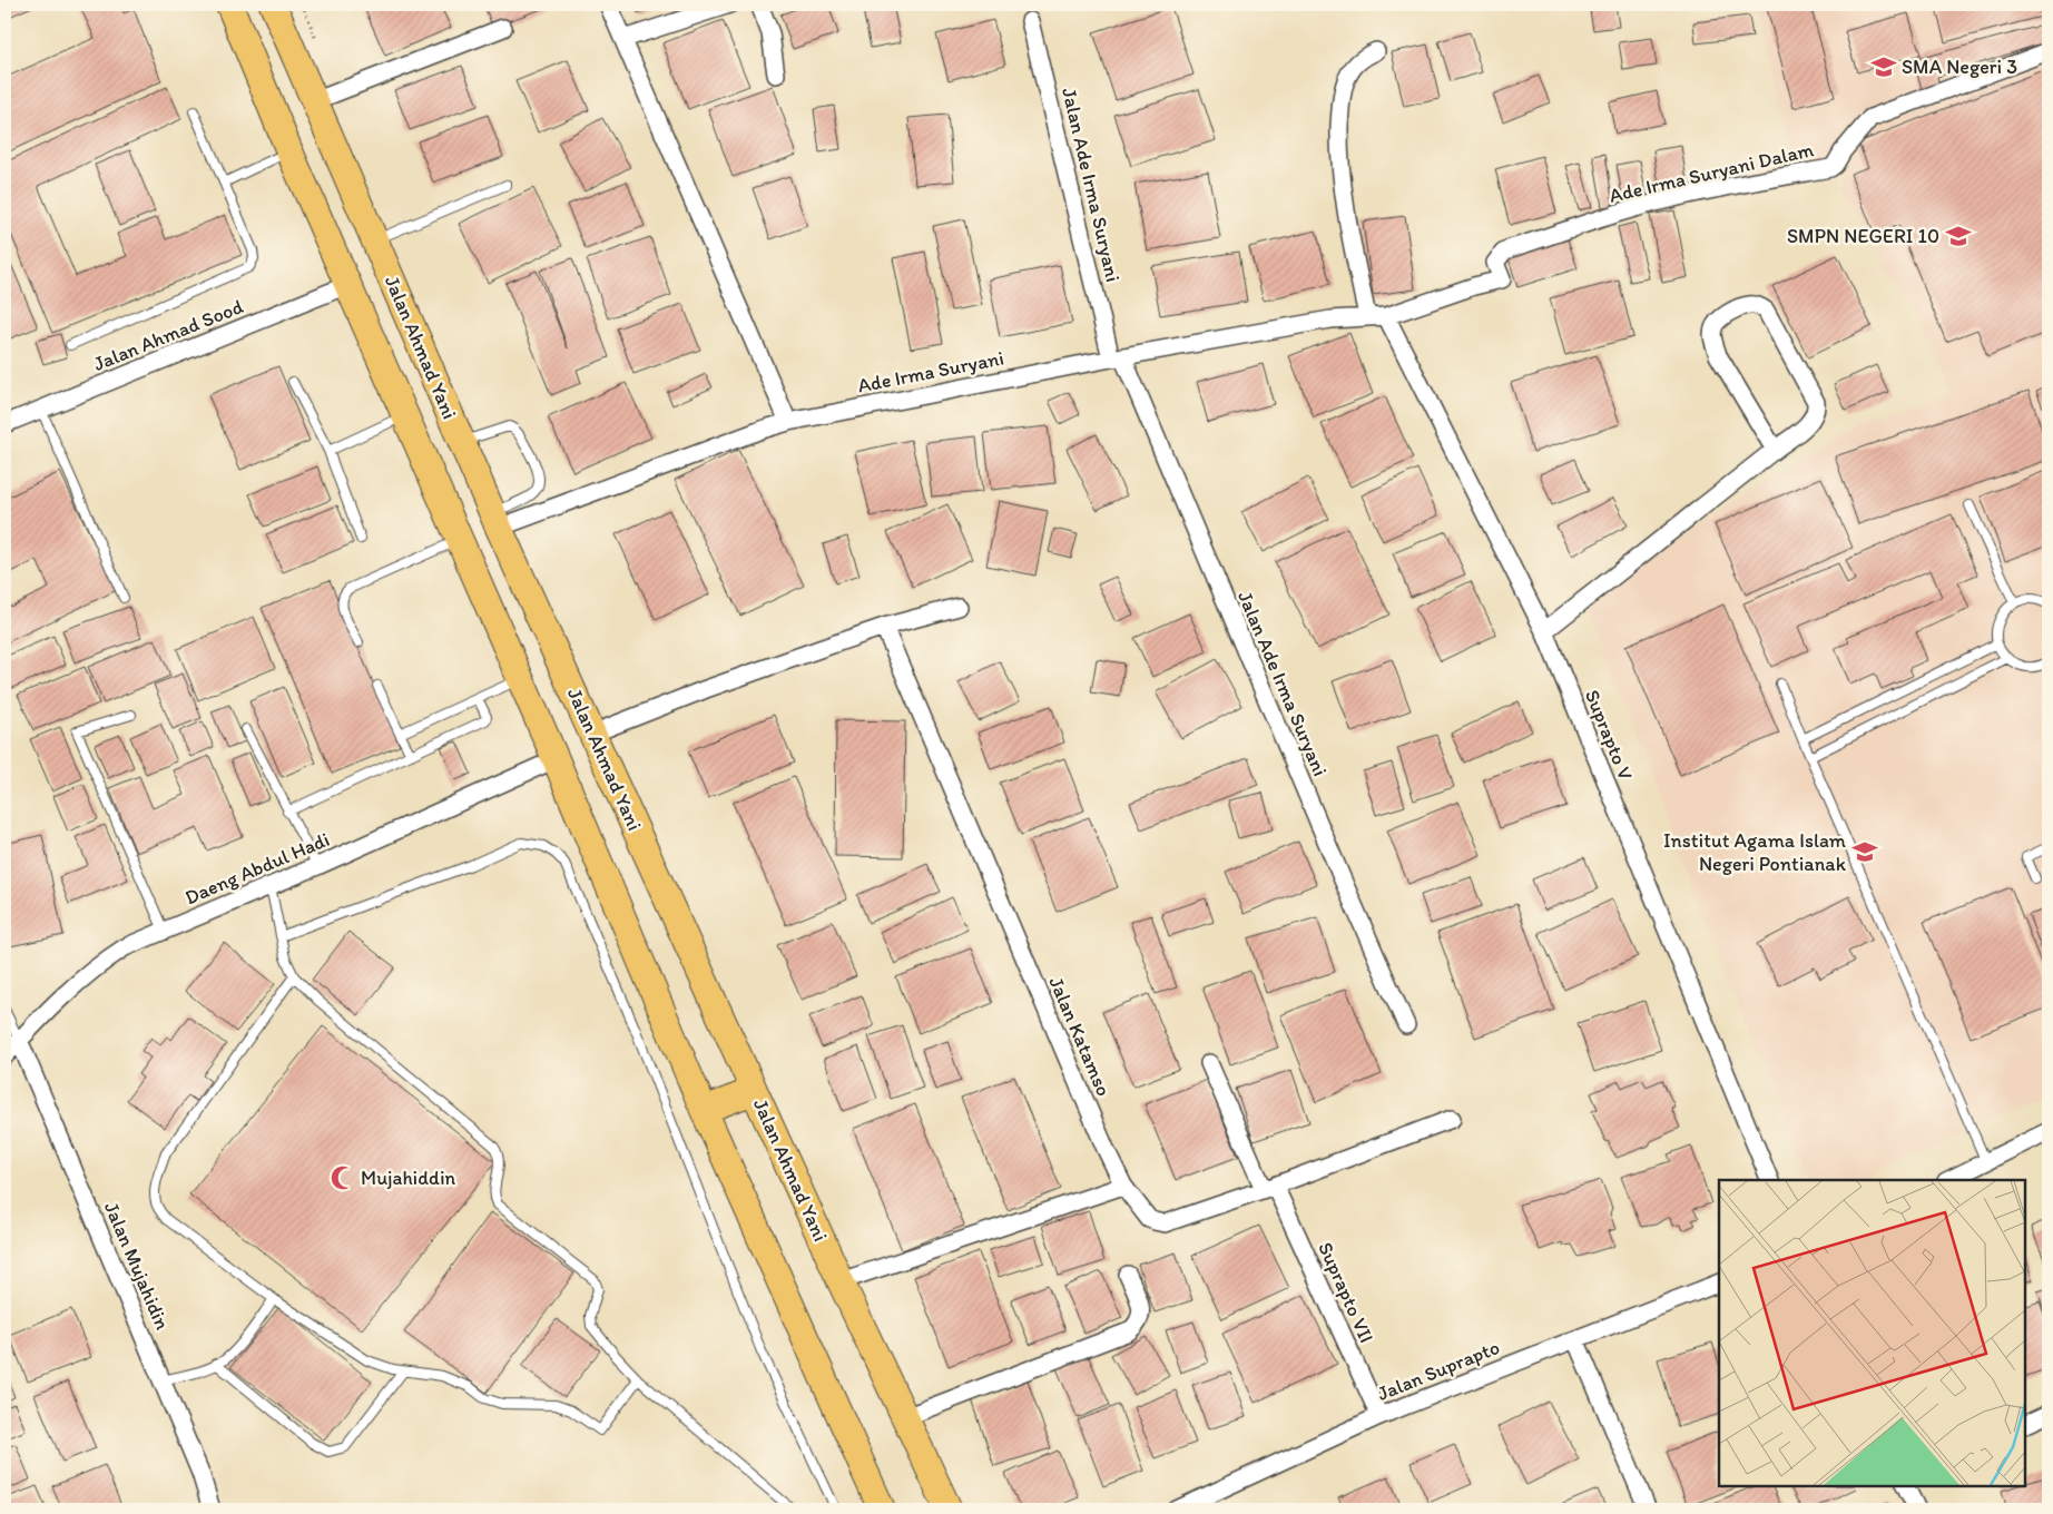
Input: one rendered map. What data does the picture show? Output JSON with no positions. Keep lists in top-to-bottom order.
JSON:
{
  "streets": {
    "main road": ["Jalan Ahmad Yani"],
    "street": [
      "Ade Irma Suryani Dalam",
      "Jalan Ade Irma Suryani",
      "Jalan Ahmad Sood",
      "Ade Irma Suryani",
      "Suprapto V",
      "Daeng Abdul Hadi",
      "Jalan Katamso",
      "Jalan Mujahidin",
      "Suprapto VII",
      "Jalan Suprapto"
    ]
  },
  "crossings": [
    ["Ade Irma Suryani Dalam", "Ade Irma Suryani"],
    ["Ade Irma Suryani Dalam", "Suprapto V"],
    ["Jalan Ade Irma Suryani", "Ade Irma Suryani"],
    ["Jalan Ahmad Yani", "Ade Irma Suryani"],
    ["Ade Irma Suryani", "Suprapto V"],
    ["Daeng Abdul Hadi", "Jalan Mujahidin"],
    ["Jalan Katamso", "Suprapto VII"],
    ["Suprapto VII", "Jalan Suprapto"]
  ],
  "places": {
    "school or university": ["SMA Negeri 3", "SMPN NEGERI 10", "Institut Agama Islam Negeri Pontianak"],
    "mosque": ["Mujahiddin"]
  }
}
